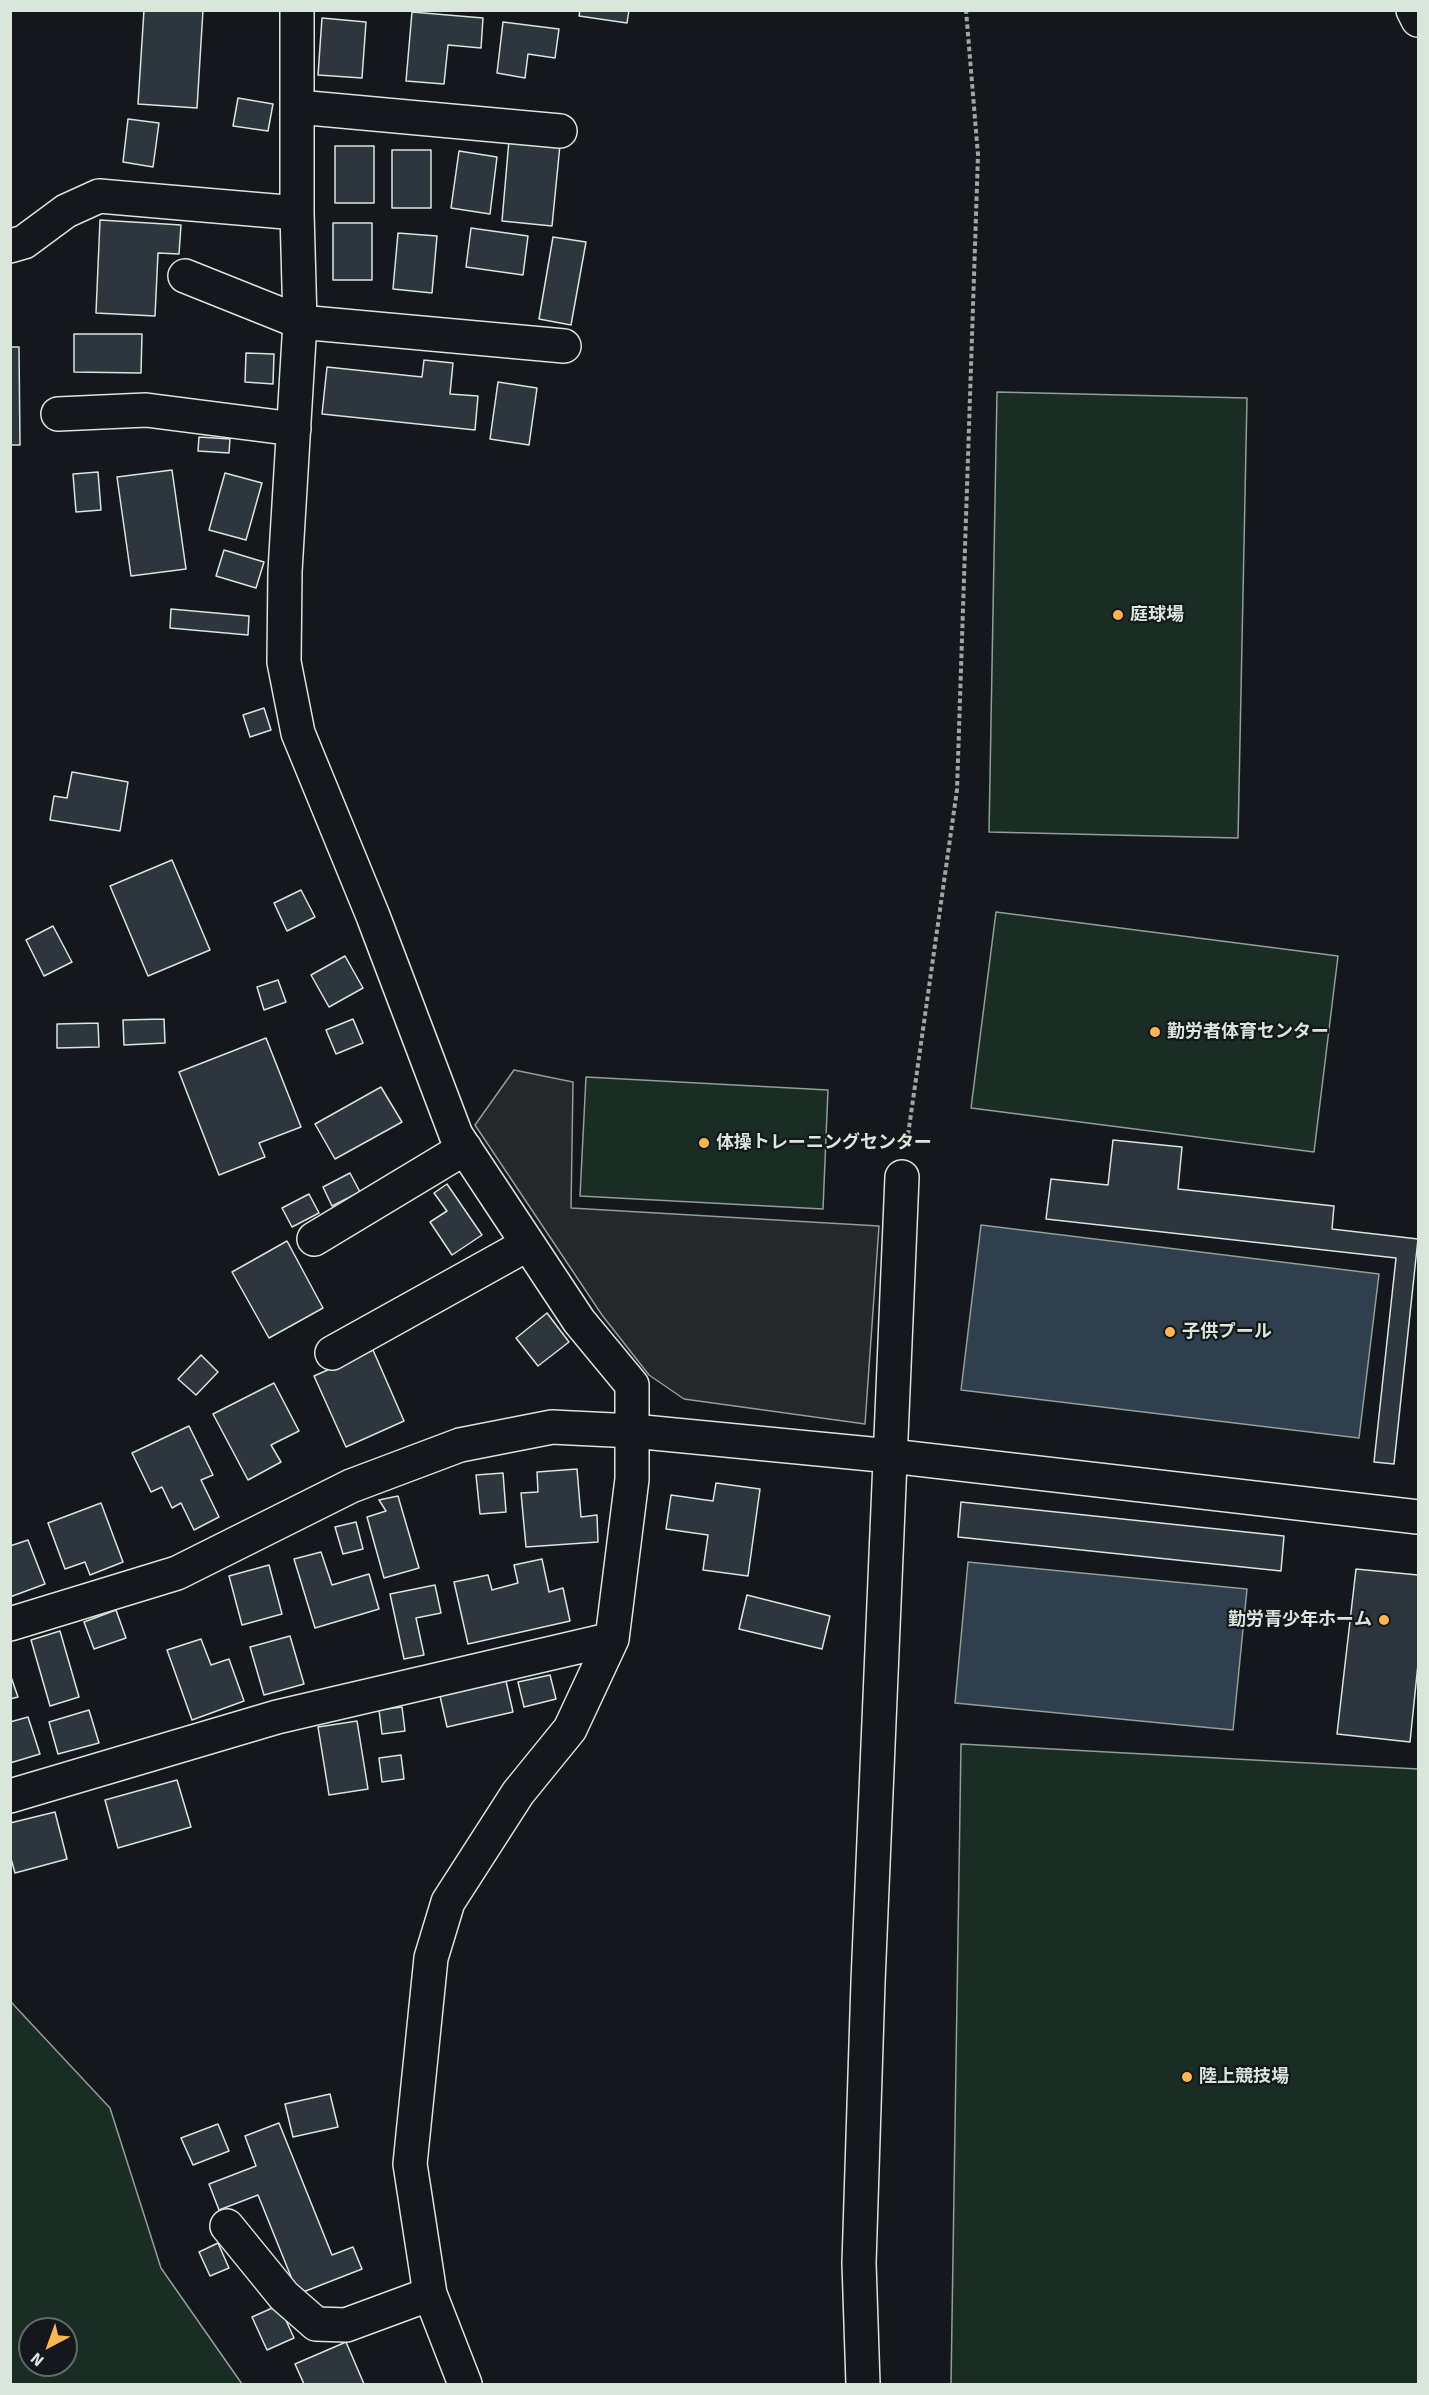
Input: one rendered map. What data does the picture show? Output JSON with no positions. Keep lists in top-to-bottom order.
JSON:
{
  "places": [
    "庭球場",
    "勤労者体育センター",
    "体操トレーニングセンター",
    "子供プール",
    "勤労青少年ホーム",
    "陸上競技場"
  ],
  "north": "bottom left"
}
